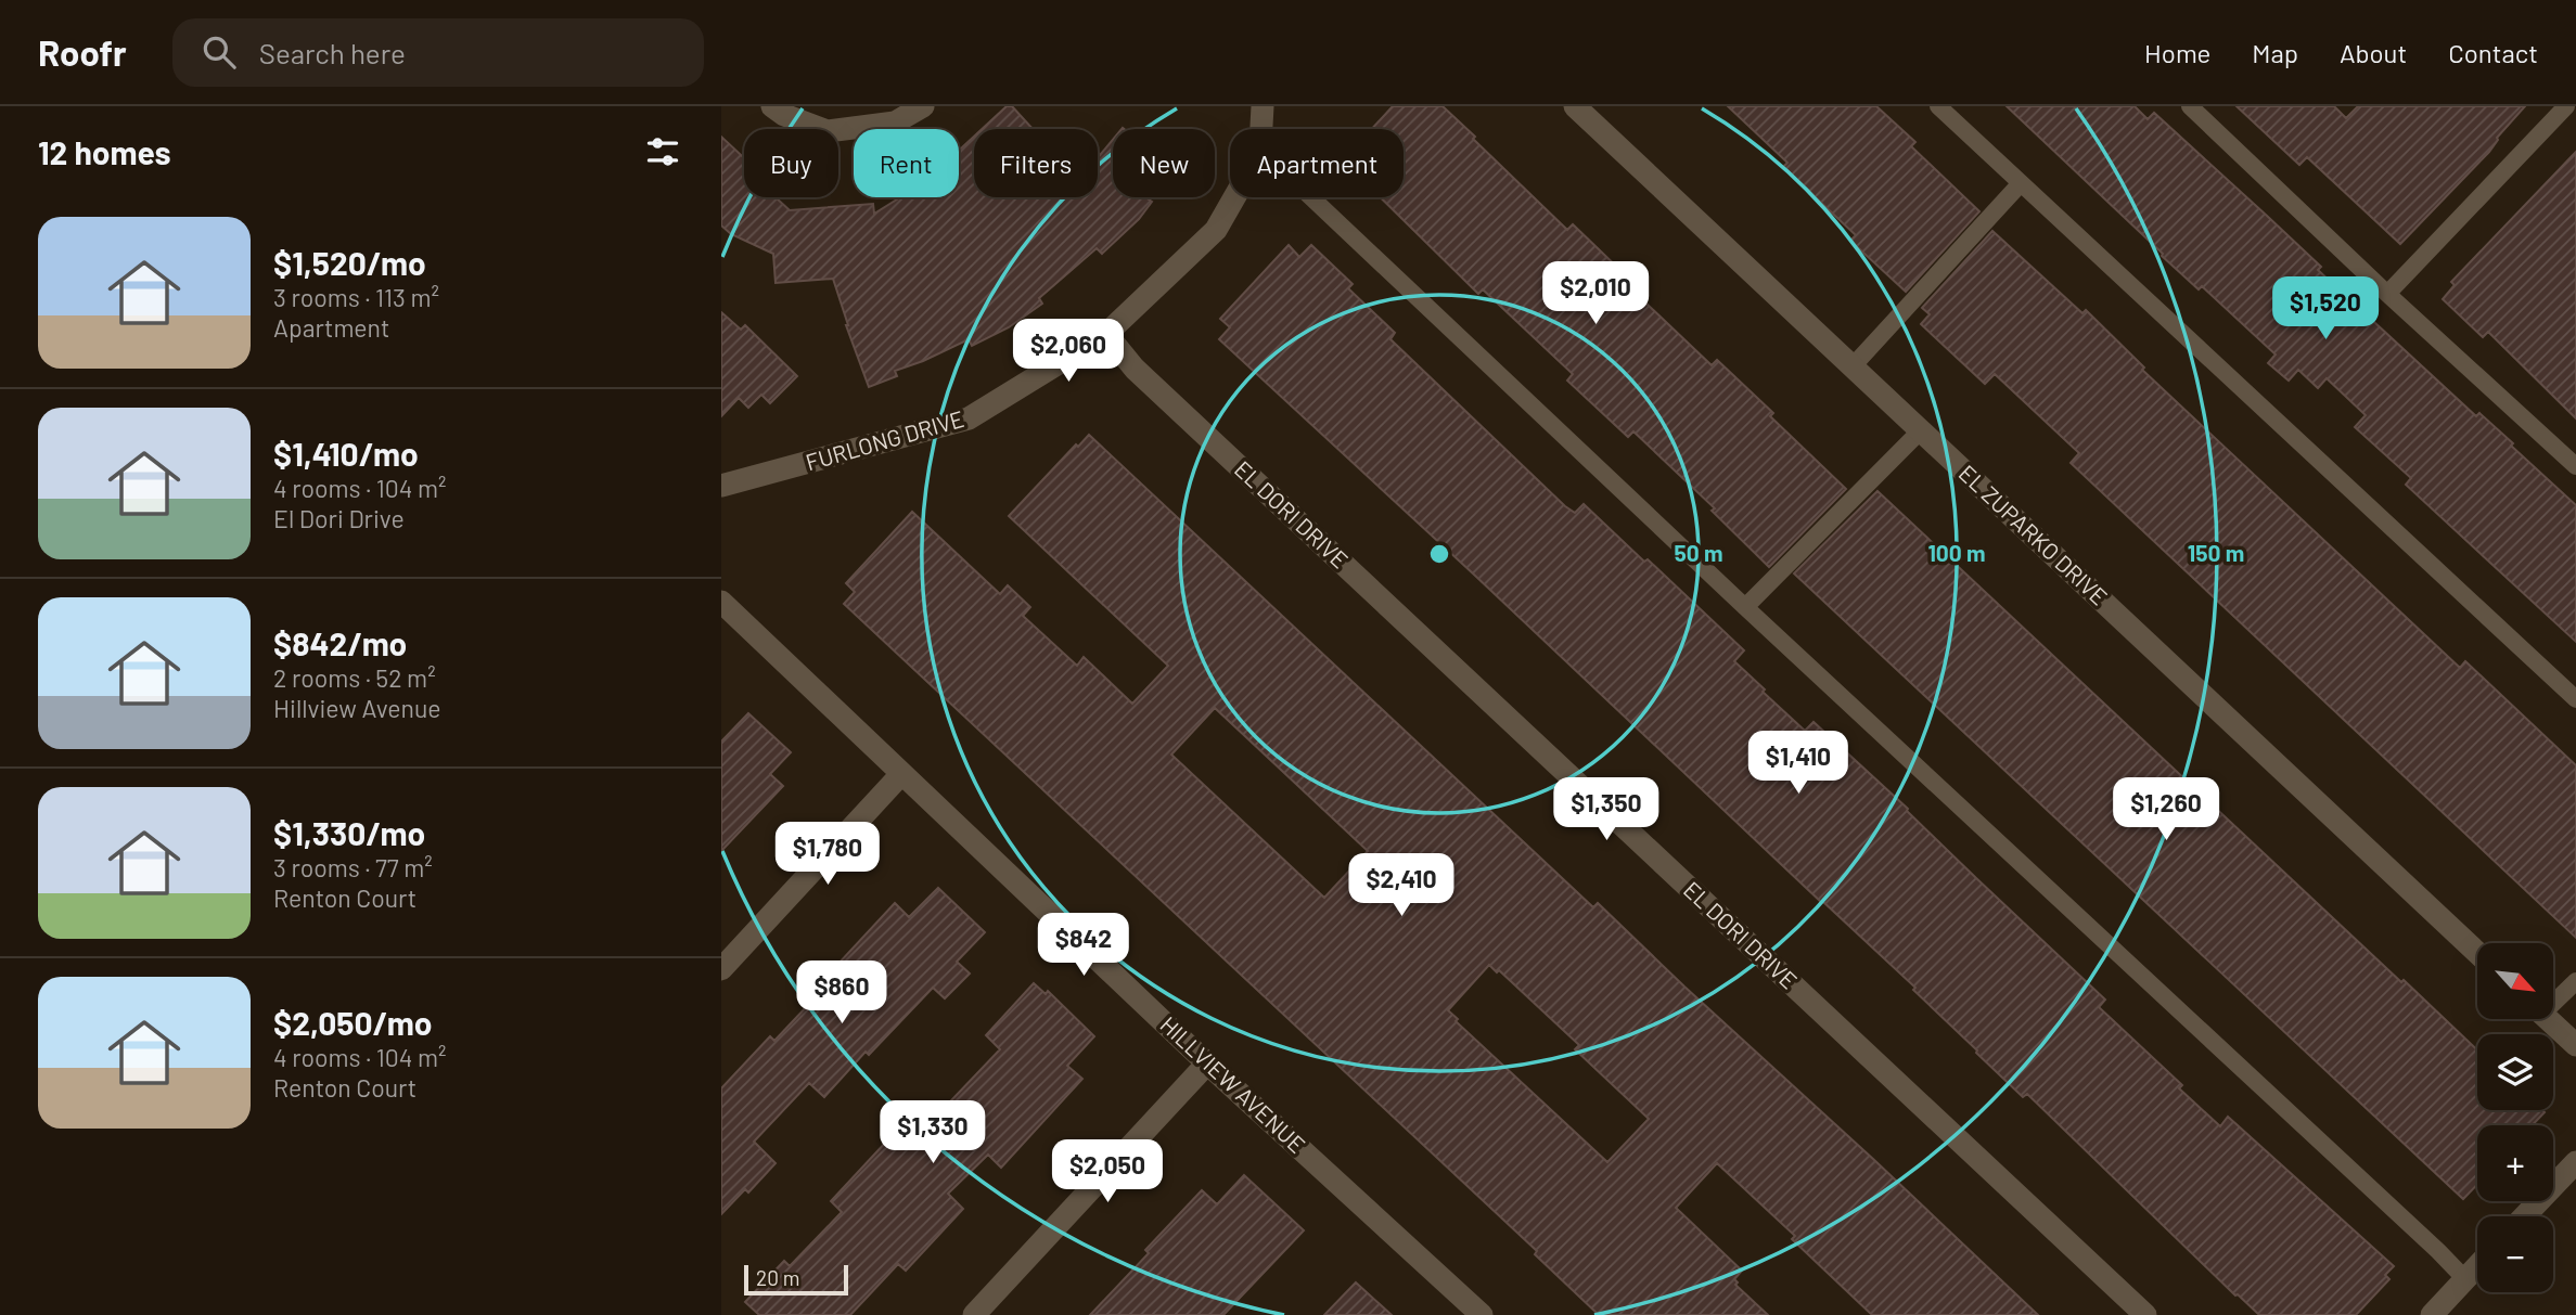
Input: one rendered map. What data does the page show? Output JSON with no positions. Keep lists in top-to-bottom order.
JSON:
{
  "streets": {
    "street": [
      "FURLONG DRIVE",
      "EL DORI DRIVE",
      "EL ZUPARKO DRIVE",
      "HILLVIEW AVENUE"
    ]
  },
  "crossings": [
    ["FURLONG DRIVE", "EL DORI DRIVE"]
  ],
  "scale_bar": "20 m",
  "north": "bottom right",
  "page": {
    "header": "Roofr",
    "search": "Search here",
    "nav": [
      "Home",
      "Map",
      "About",
      "Contact"
    ],
    "heading": "12 homes",
    "chip": [
      "Buy",
      "Rent",
      "Filters",
      "New",
      "Apartment"
    ],
    "list": [
      {
        "name": "$1,520/mo",
        "note": "3 rooms · 113 m² · Apartment"
      },
      {
        "name": "$1,410/mo",
        "note": "4 rooms · 104 m² · El Dori Drive"
      },
      {
        "name": "$842/mo",
        "note": "2 rooms · 52 m² · Hillview Avenue"
      },
      {
        "name": "$1,330/mo",
        "note": "3 rooms · 77 m² · Renton Court"
      },
      {
        "name": "$2,050/mo",
        "note": "4 rooms · 104 m² · Renton Court"
      }
    ],
    "price": [
      "$2,010",
      "$1,520",
      "$2,060",
      "$1,410",
      "$1,350",
      "$1,260",
      "$1,780",
      "$2,410",
      "$842",
      "$860",
      "$1,330",
      "$2,050"
    ],
    "map_buttons": ["+", "−"],
    "scale": "20 m"
  },
  "rings": ["50 m", "100 m", "150 m"]
}
